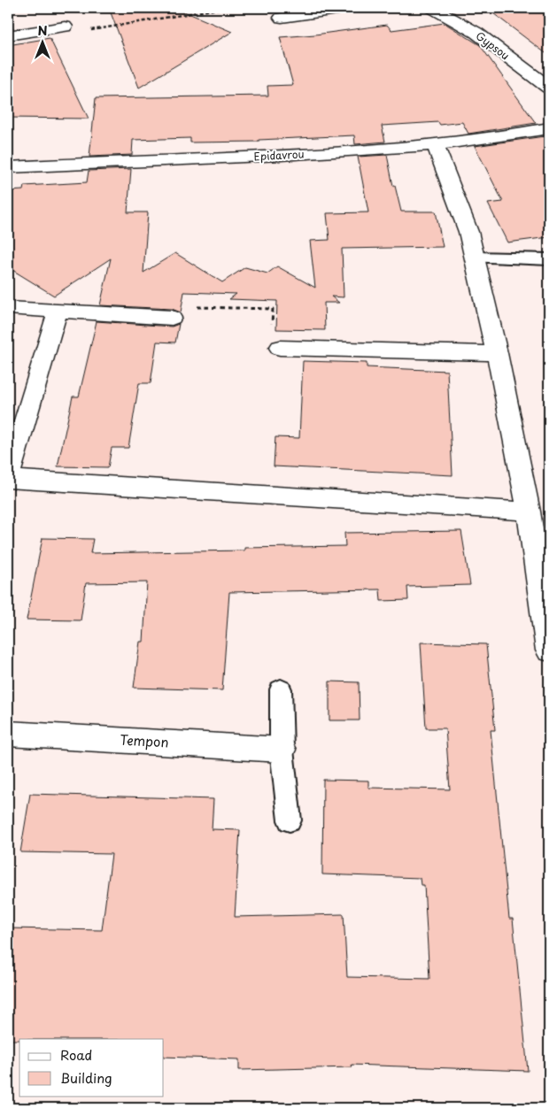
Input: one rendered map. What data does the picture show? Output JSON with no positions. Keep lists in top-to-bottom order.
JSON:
{
  "streets": {
    "street": ["Gypsou", "Epidavrou", "Tempon"]
  },
  "legend": ["Road", "Building"],
  "north": "top"
}
